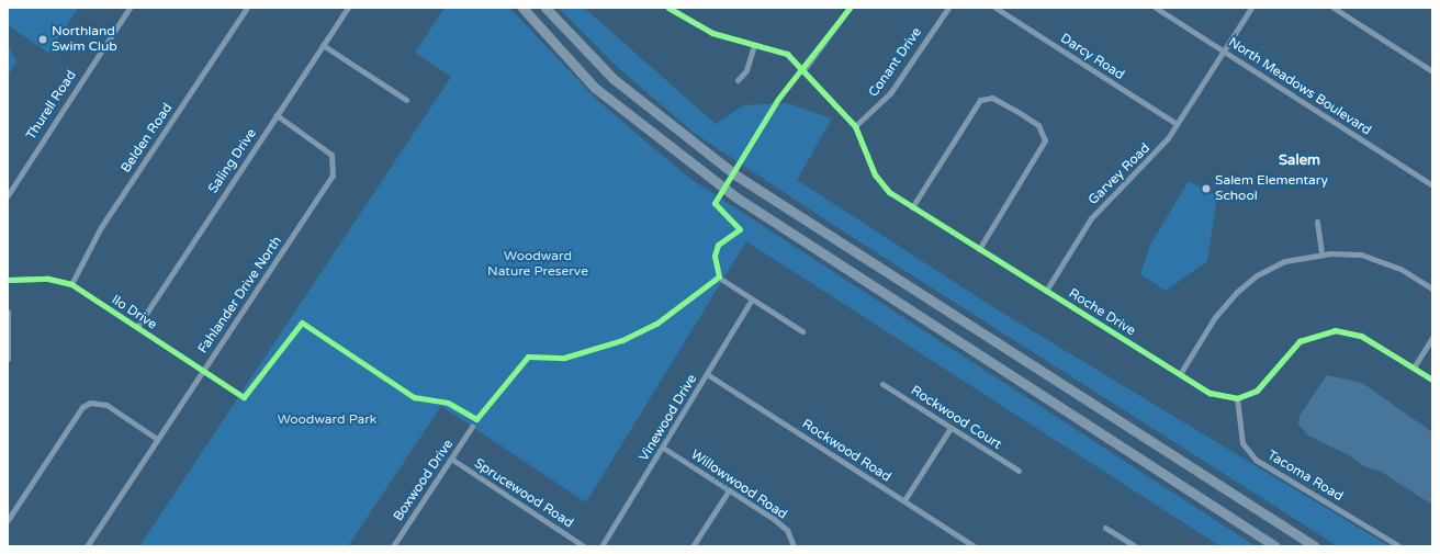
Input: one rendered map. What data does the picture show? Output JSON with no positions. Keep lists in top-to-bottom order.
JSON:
{
  "streets": {
    "street": [
      "Darcy Road",
      "Conant Drive",
      "North Meadows Boulevard",
      "Thurell Road",
      "Belden Road",
      "Saling Drive",
      "Garvey Road",
      "Fahlander Drive North",
      "Ilo Drive",
      "Roche Drive",
      "Vinewood Drive",
      "Rockwood Court",
      "Rockwood Road",
      "Tacoma Road",
      "Boxwood Drive",
      "Willowwood Road",
      "Sprucewood Road"
    ]
  },
  "crossings": [
    ["Darcy Road", "Garvey Road"],
    ["Conant Drive", "Roche Drive"],
    ["North Meadows Boulevard", "Garvey Road"],
    ["Belden Road", "Ilo Drive"],
    ["Saling Drive", "Fahlander Drive North"],
    ["Saling Drive", "Ilo Drive"],
    ["Garvey Road", "Roche Drive"],
    ["Fahlander Drive North", "Ilo Drive"],
    ["Roche Drive", "Tacoma Road"],
    ["Vinewood Drive", "Rockwood Road"],
    ["Vinewood Drive", "Willowwood Road"],
    ["Boxwood Drive", "Sprucewood Road"]
  ],
  "districts": ["Salem"],
  "parks": ["Woodward Nature Preserve", "Woodward Park"],
  "places": ["Northland Swim Club", "Salem Elementary School"]
}
